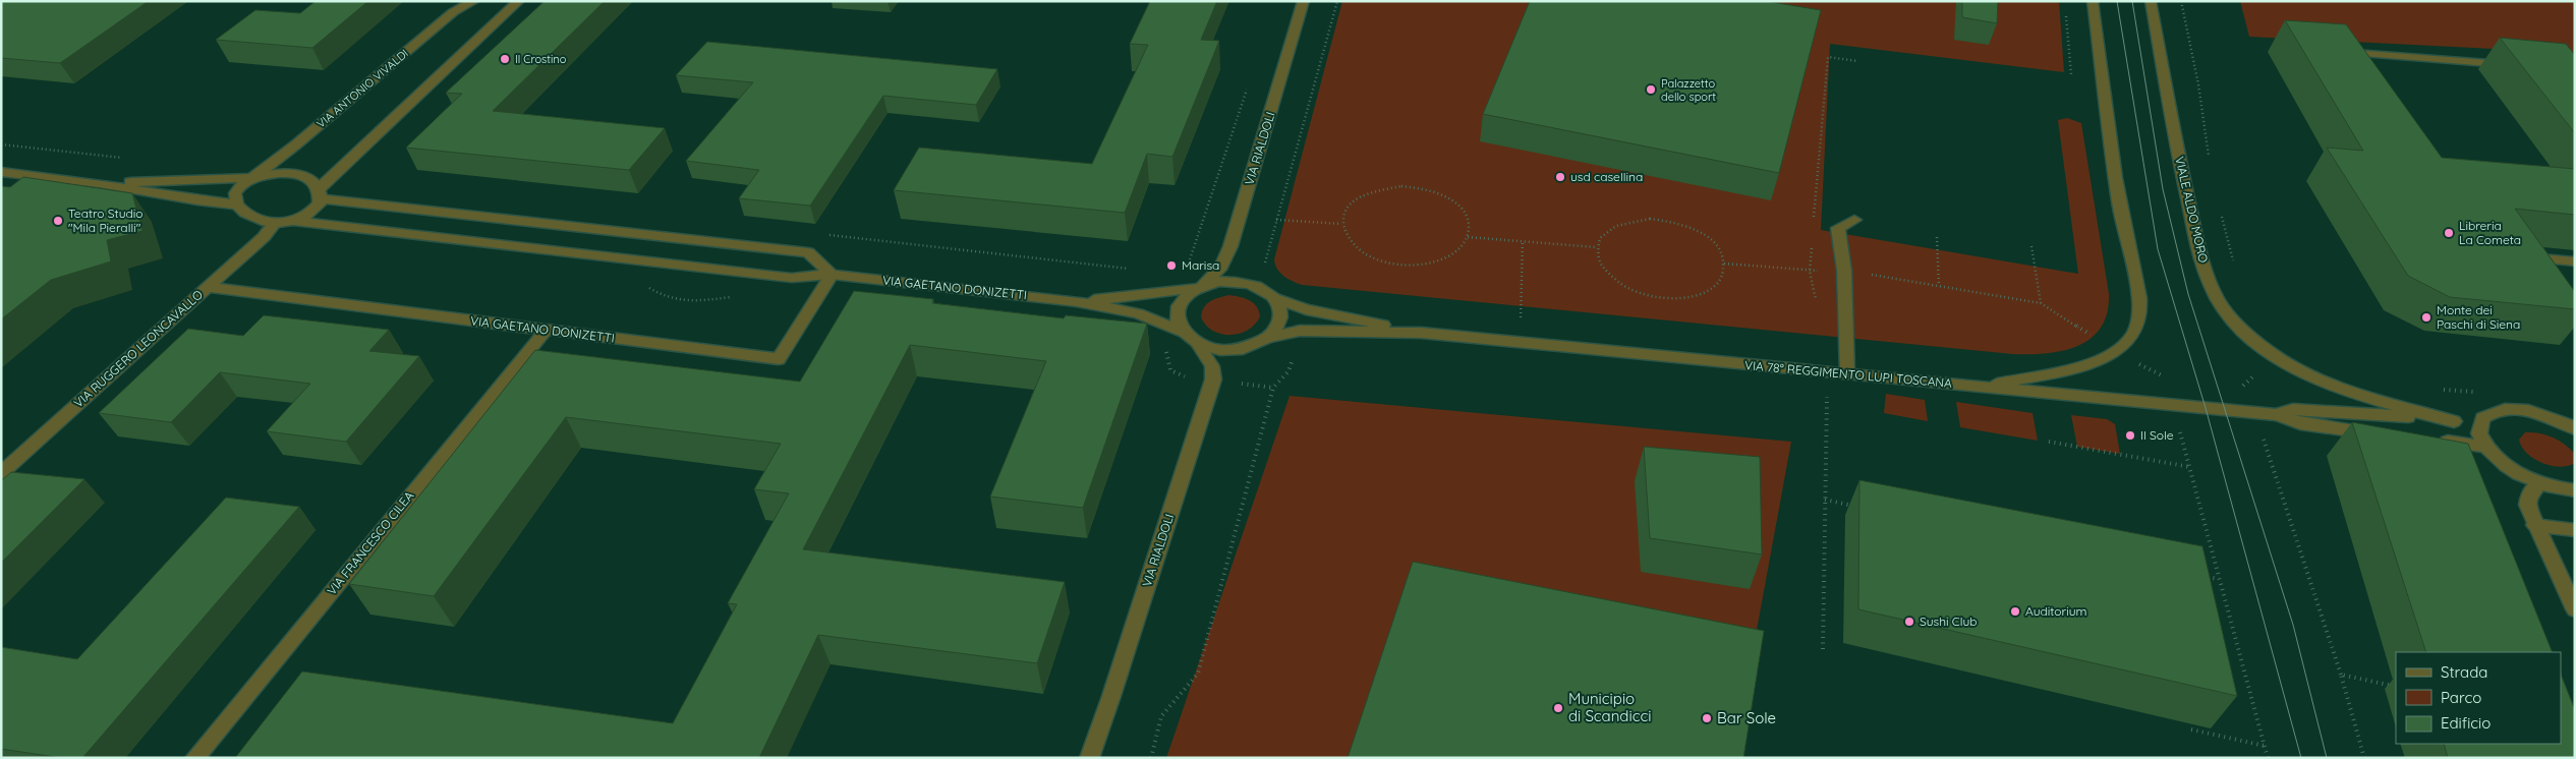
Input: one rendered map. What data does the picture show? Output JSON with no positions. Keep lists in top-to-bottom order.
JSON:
{
  "streets": {
    "street": [
      "VIA ANTONIO VIVALDI",
      "VIA RIALDOLI",
      "VIALE ALDO MORO",
      "VIA GAETANO DONIZETTI",
      "VIA RUGGERO LEONCAVALLO",
      "VIA 78° REGGIMENTO LUPI TOSCANA",
      "VIA FRANCESCO CILEA"
    ]
  },
  "crossings": [
    ["VIA ANTONIO VIVALDI", "VIA GAETANO DONIZETTI"],
    ["VIA ANTONIO VIVALDI", "VIA RUGGERO LEONCAVALLO"],
    ["VIA RIALDOLI", "VIA GAETANO DONIZETTI"],
    ["VIA RIALDOLI", "VIA 78° REGGIMENTO LUPI TOSCANA"],
    ["VIALE ALDO MORO", "VIA 78° REGGIMENTO LUPI TOSCANA"],
    ["VIA GAETANO DONIZETTI", "VIA RUGGERO LEONCAVALLO"],
    ["VIA GAETANO DONIZETTI", "VIA 78° REGGIMENTO LUPI TOSCANA"],
    ["VIA GAETANO DONIZETTI", "VIA FRANCESCO CILEA"]
  ],
  "places": [
    "Il Crostino",
    "Palazzetto dello sport",
    "usd casellina",
    "Teatro Studio \"Mila Pieralli\"",
    "Libreria La Cometa",
    "Marisa",
    "Monte dei Paschi di Siena",
    "Il Sole",
    "Auditorium",
    "Sushi Club",
    "Municipio di Scandicci",
    "Bar Sole"
  ],
  "legend": ["Strada", "Parco", "Edificio"]
}
